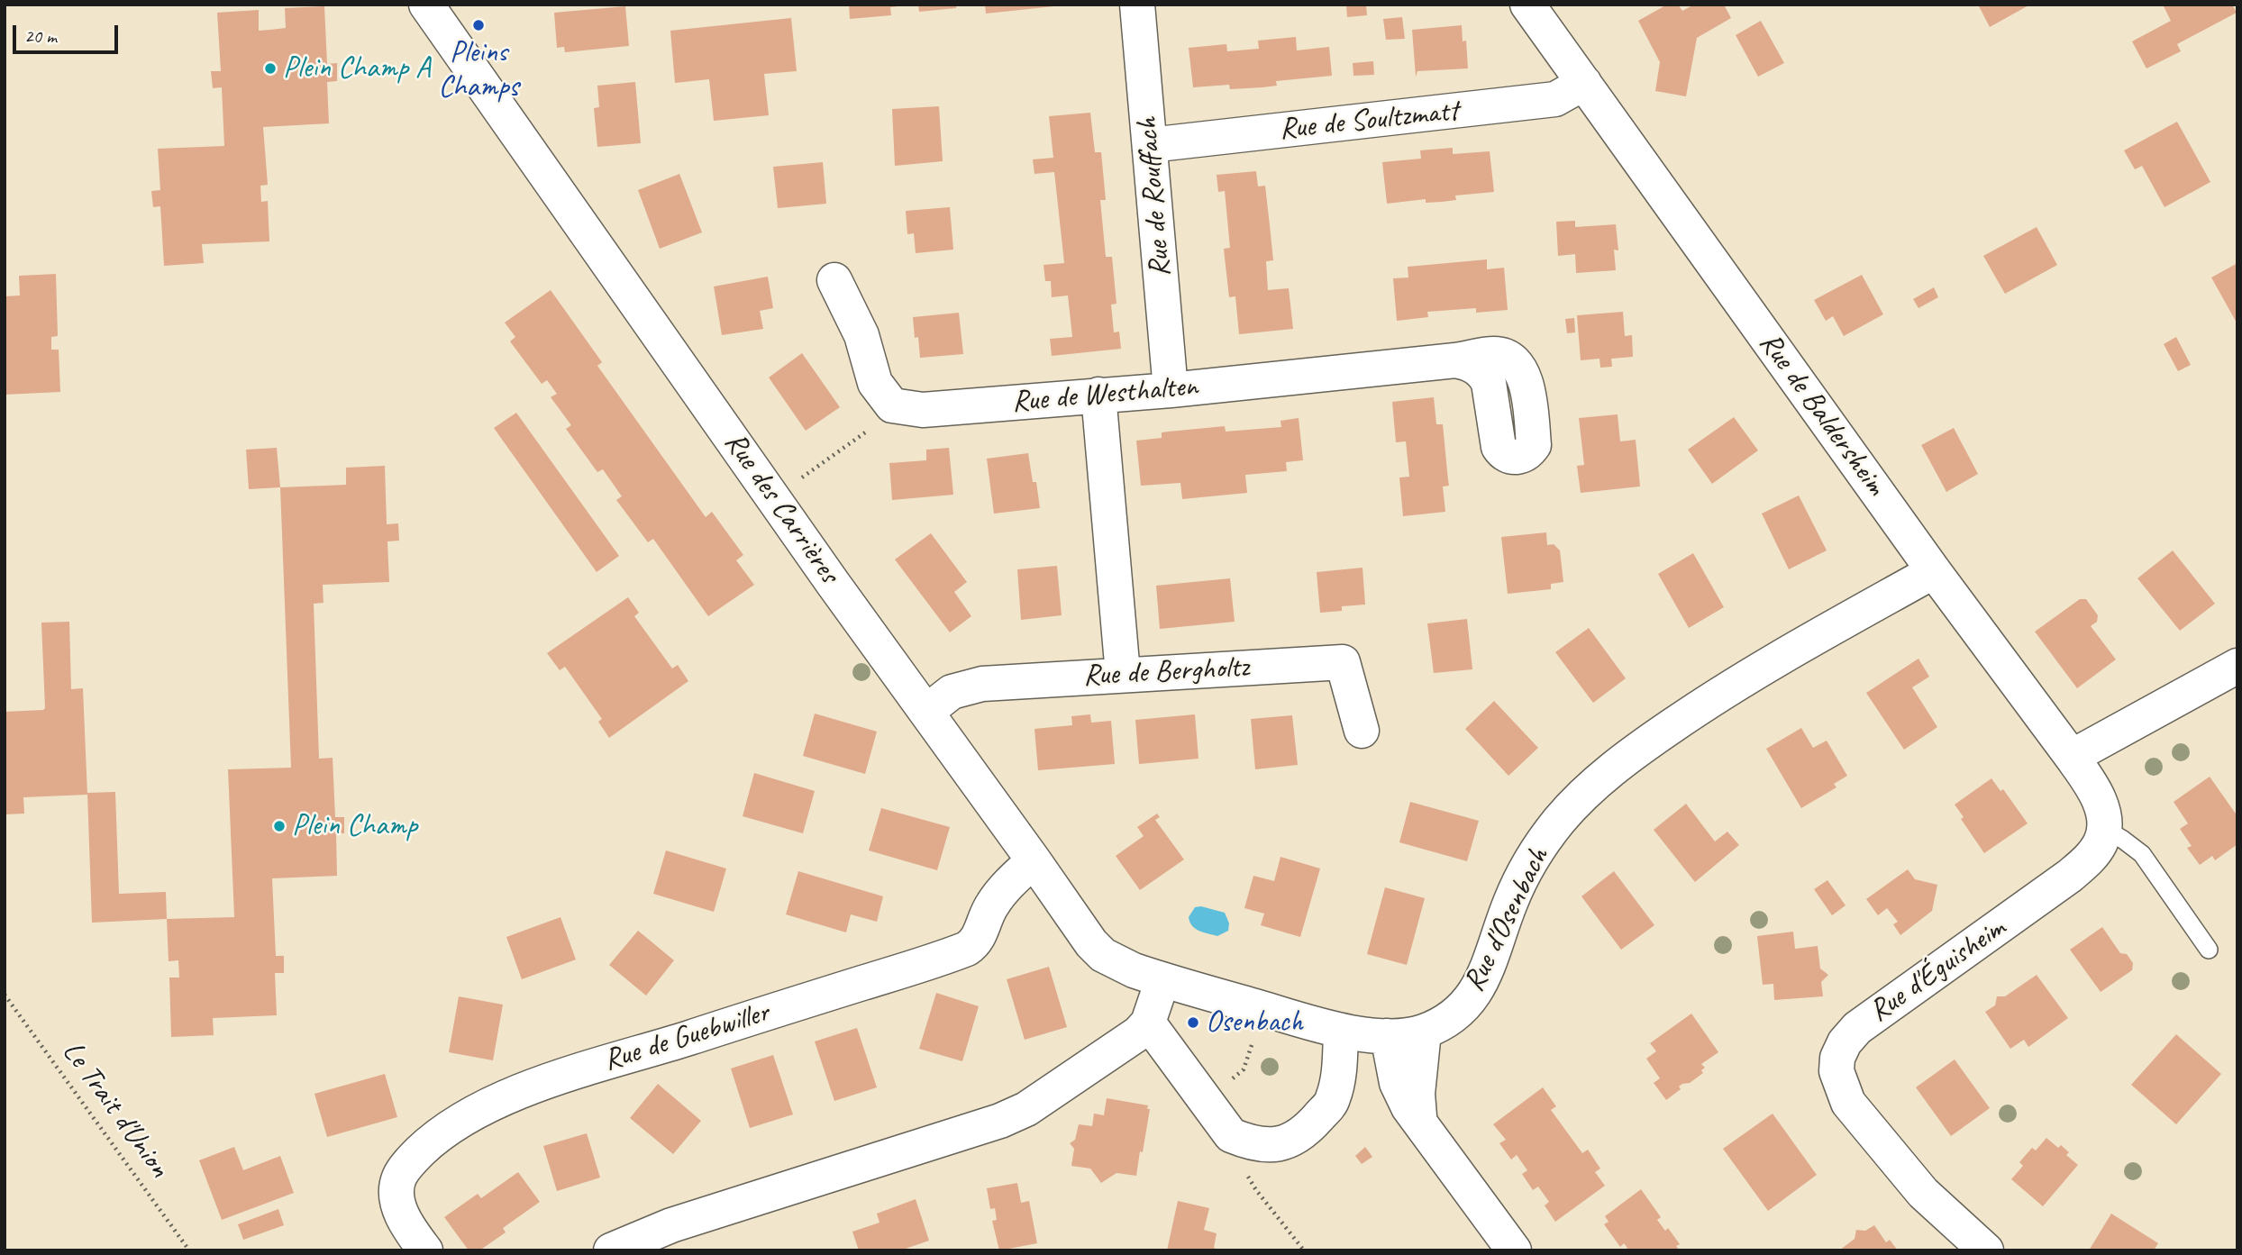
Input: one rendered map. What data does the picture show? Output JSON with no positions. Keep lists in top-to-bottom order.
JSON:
{
  "streets": {
    "street": [
      "Rue de Soultzmatt",
      "Rue de Rouffach",
      "Rue de Westhalten",
      "Rue de Baldersheim",
      "Rue des Carrières",
      "Rue de Bergholtz",
      "Rue d'Osenbach",
      "Rue d'Éguisheim",
      "Rue de Guebwiller"
    ],
    "path": ["Le Trait d'Union"]
  },
  "crossings": [
    ["Rue de Soultzmatt", "Rue de Rouffach"],
    ["Rue de Soultzmatt", "Rue de Baldersheim"],
    ["Rue de Rouffach", "Rue de Westhalten"],
    ["Rue de Baldersheim", "Rue d'Osenbach"],
    ["Rue de Baldersheim", "Rue d'Éguisheim"],
    ["Rue des Carrières", "Rue de Bergholtz"],
    ["Rue des Carrières", "Rue d'Osenbach"],
    ["Rue des Carrières", "Rue de Guebwiller"]
  ],
  "places": [
    "Pleins Champs",
    "Plein Champ A",
    "Plein Champ",
    "Osenbach"
  ],
  "scale_bar": "20 m"
}
